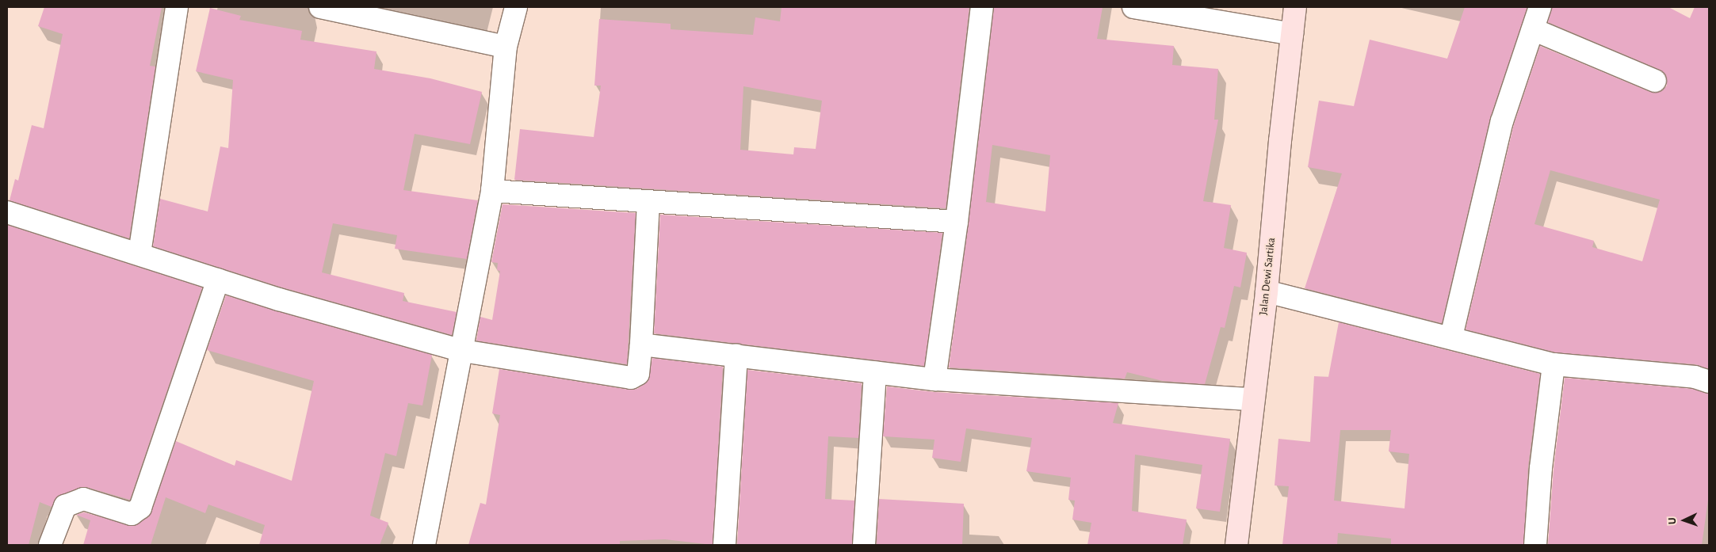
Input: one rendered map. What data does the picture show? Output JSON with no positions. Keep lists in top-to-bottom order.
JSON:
{
  "streets": {
    "main road": ["Jalan Dewi Sartika"]
  },
  "north": "left"
}
